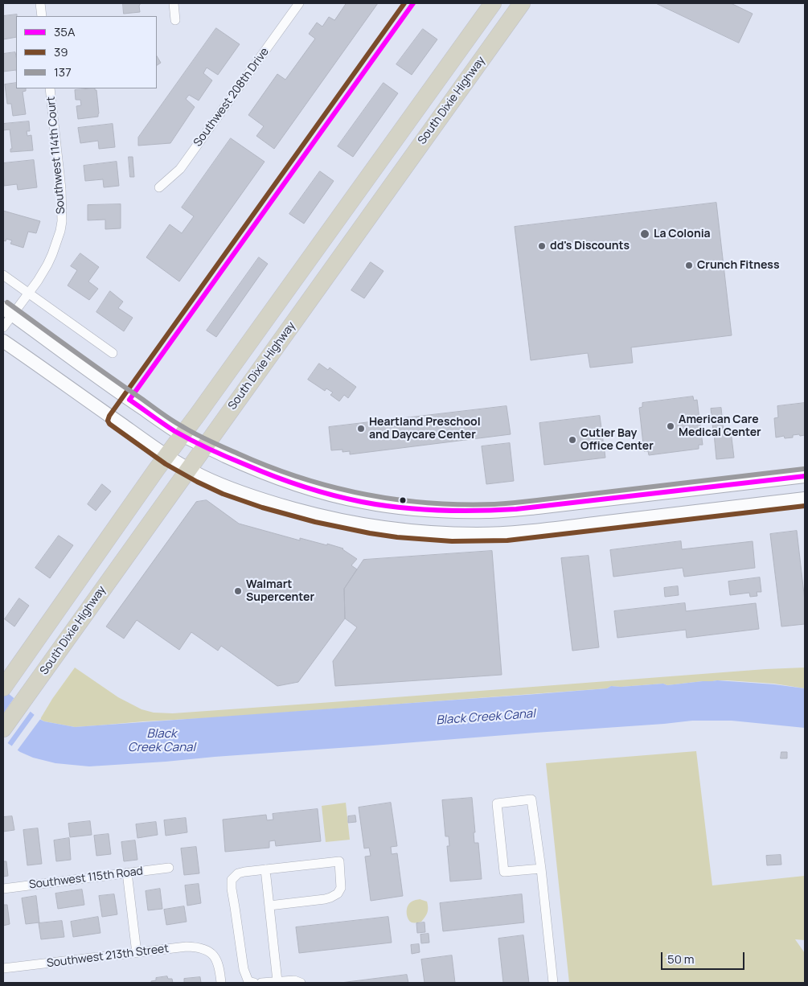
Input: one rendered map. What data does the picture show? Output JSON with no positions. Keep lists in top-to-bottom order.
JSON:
{
  "streets": {
    "highway": ["South Dixie Highway"],
    "street": [
      "Southwest 208th Drive",
      "Southwest 114th Court",
      "Southwest 115th Road",
      "Southwest 213th Street"
    ]
  },
  "water": ["Black Creek Canal"],
  "places": [
    "La Colonia",
    "dd's Discounts",
    "Crunch Fitness",
    "American Care Medical Center",
    "Heartland Preschool and Daycare Center",
    "Cutler Bay Office Center",
    "Walmart Supercenter"
  ],
  "lines": ["transit line 35A", "transit line 39", "transit line 137"],
  "legend": ["35A", "39", "137"],
  "scale_bar": "50 m"
}
